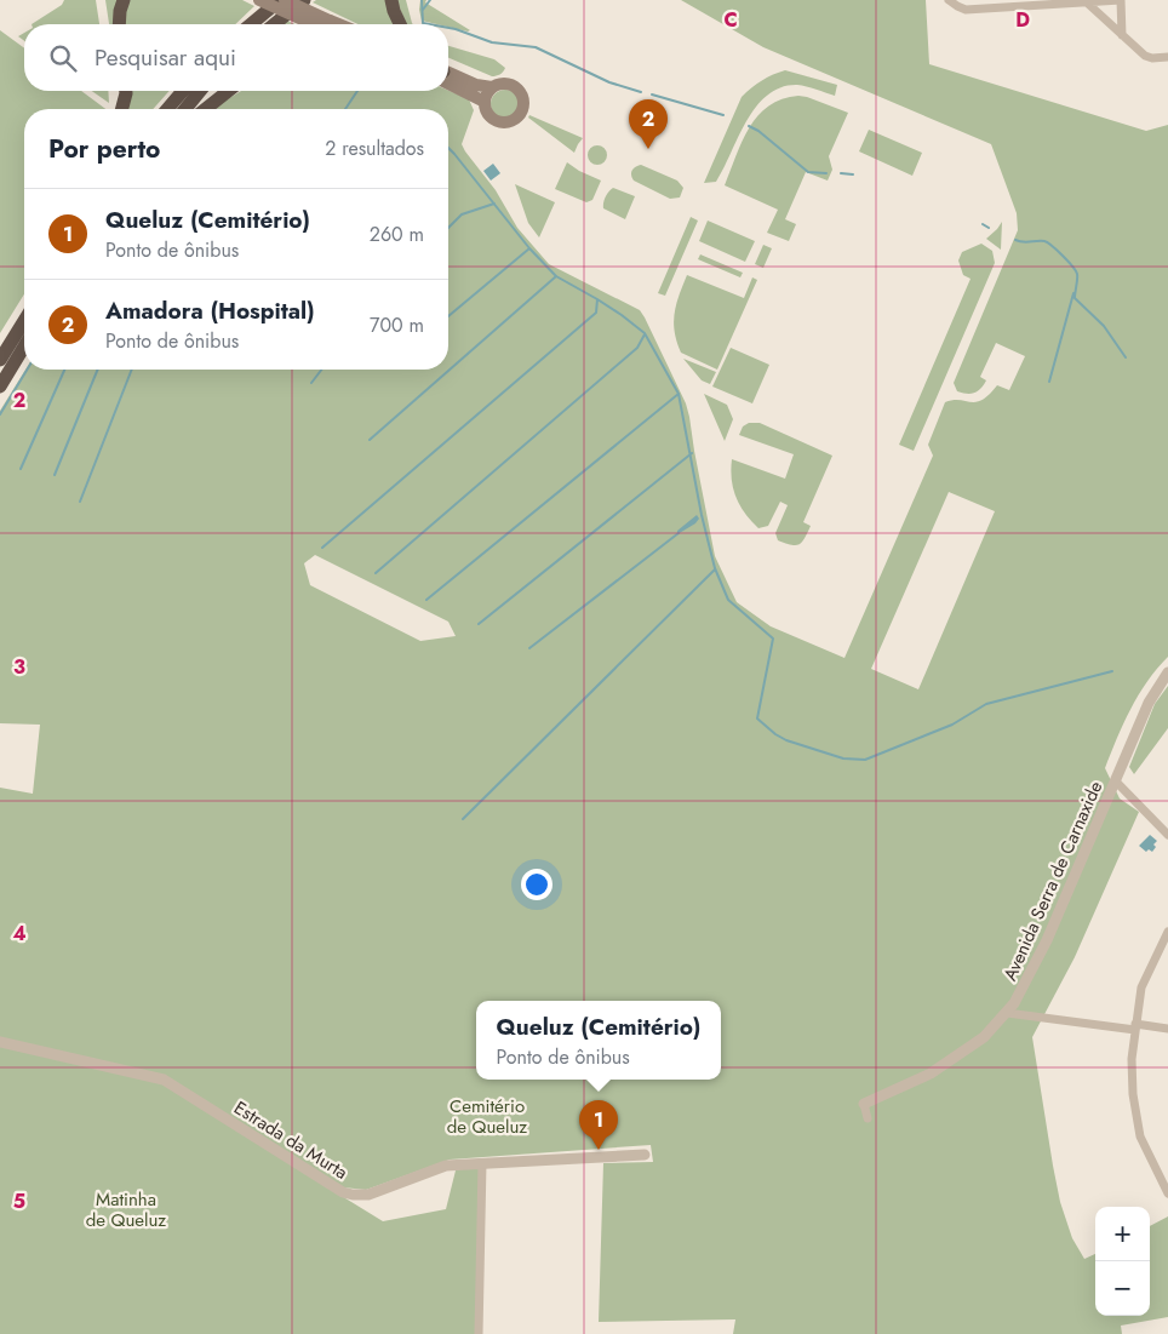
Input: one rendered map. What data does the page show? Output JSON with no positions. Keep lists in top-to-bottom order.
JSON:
{
  "streets": {
    "street": ["Avenida Serra de Carnaxide", "Estrada da Murta"]
  },
  "parks": ["Cemitério de Queluz", "Matinha de Queluz"],
  "page": {
    "search": "Pesquisar aqui",
    "pins": ["2", "1"],
    "heading": ["Por perto", "2 resultados"],
    "list": [
      {
        "mark": "1",
        "name": "Queluz (Cemitério)",
        "note": "Ponto de ônibus",
        "value": "260 m"
      },
      {
        "mark": "2",
        "name": "Amadora (Hospital)",
        "note": "Ponto de ônibus",
        "value": "700 m"
      }
    ],
    "popup": ["Queluz (Cemitério)", "Ponto de ônibus"],
    "map_buttons": ["+", "−"]
  },
  "grid": {
    "columns": ["C", "D"],
    "rows": [
      "2",
      "3",
      "4",
      "5"
    ]
  }
}
